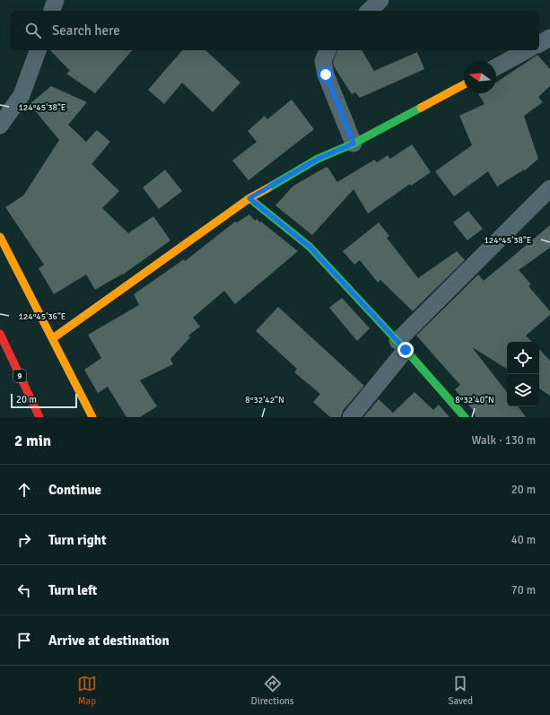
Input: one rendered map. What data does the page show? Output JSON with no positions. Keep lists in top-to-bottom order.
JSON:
{
  "streets": {
    "main road": ["9"]
  },
  "scale_bar": "20 m",
  "north": "left",
  "page": {
    "search": "Search here",
    "scale": "20 m",
    "heading": ["2 min", "Walk · 130 m"],
    "list": [
      ["Continue", "20 m"],
      ["Turn right", "40 m"],
      ["Turn left", "70 m"],
      "Arrive at destination"
    ],
    "nav": ["Map", "Directions", "Saved"]
  },
  "coordinates": [
    "124°45'38\"E",
    "124°45'36\"E",
    "8°32'42\"N",
    "8°32'40\"N"
  ]
}
